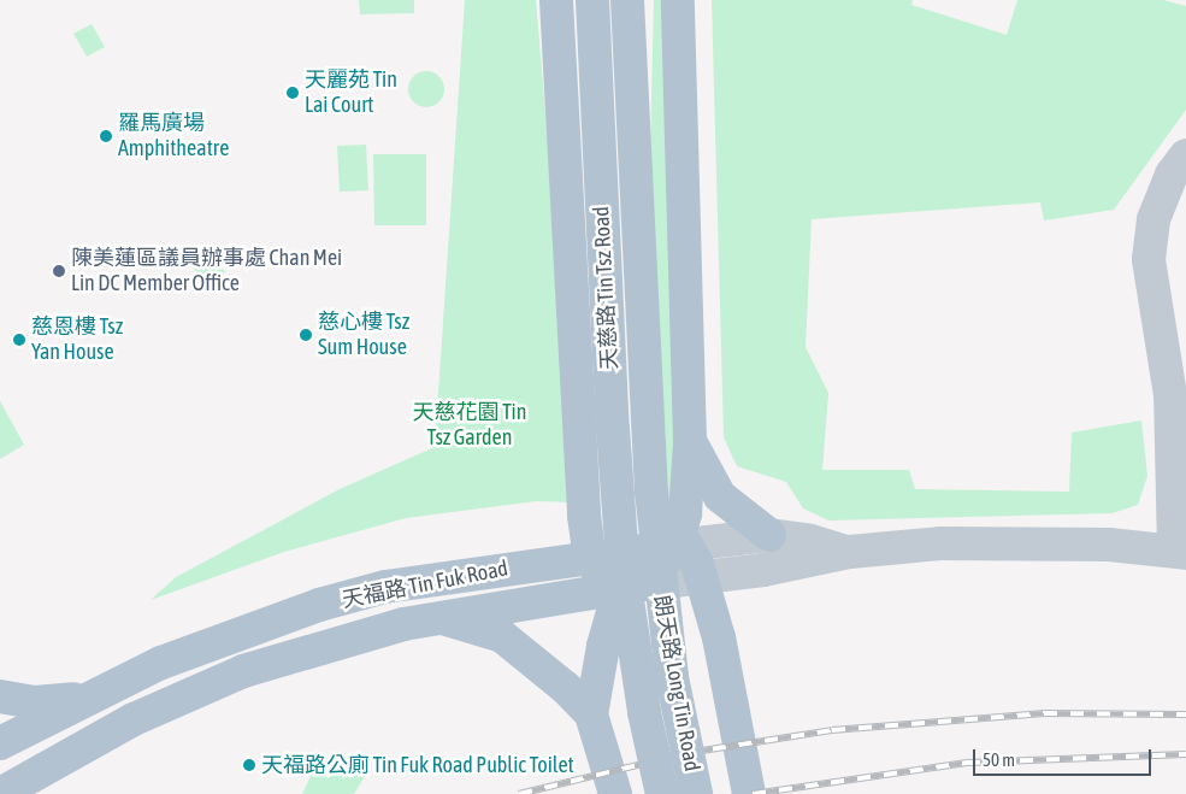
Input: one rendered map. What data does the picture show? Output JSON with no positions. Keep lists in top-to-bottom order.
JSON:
{
  "streets": {
    "main road": ["天慈路 Tin Tsz Road", "天福路 Tin Fuk Road", "朗天路 Long Tin Road"]
  },
  "crossings": [
    ["天慈路 Tin Tsz Road", "天福路 Tin Fuk Road"],
    ["天慈路 Tin Tsz Road", "朗天路 Long Tin Road"],
    ["天福路 Tin Fuk Road", "朗天路 Long Tin Road"]
  ],
  "parks": ["天慈花園 Tin Tsz Garden"],
  "places": [
    "天麗苑 Tin Lai Court",
    "羅馬廣場 Amphitheatre",
    "陳美蓮區議員辦事處 Chan Mei Lin DC Member Office",
    "慈心樓 Tsz Sum House",
    "慈恩樓 Tsz Yan House",
    "天福路公廁 Tin Fuk Road Public Toilet"
  ],
  "scale_bar": "50 m"
}
